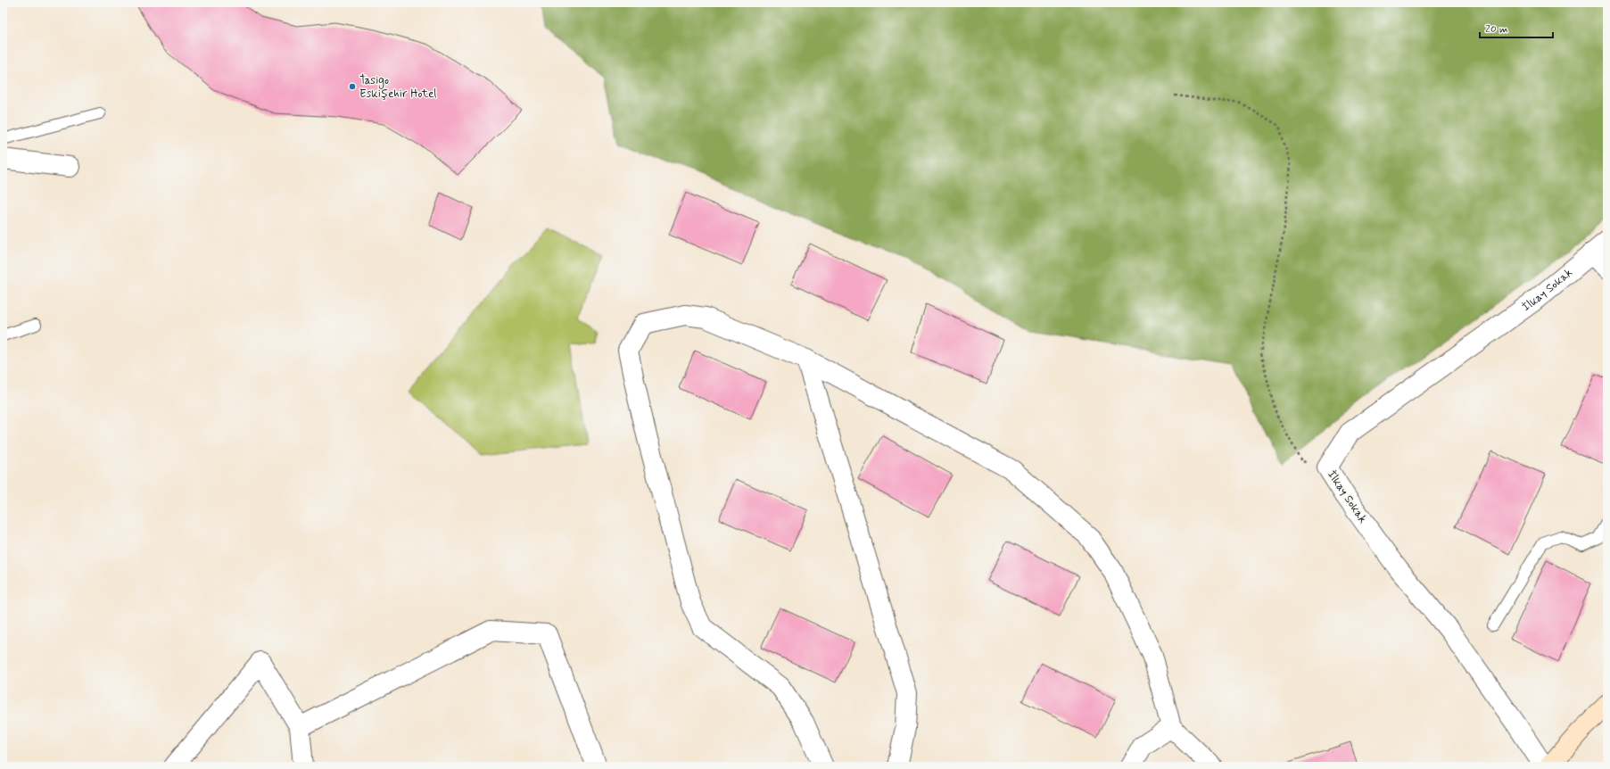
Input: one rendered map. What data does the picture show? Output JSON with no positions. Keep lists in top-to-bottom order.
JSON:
{
  "streets": {
    "street": ["İlkay Sokak"]
  },
  "places": ["Tasigo Eskişehir Hotel"],
  "scale_bar": "20 m"
}
